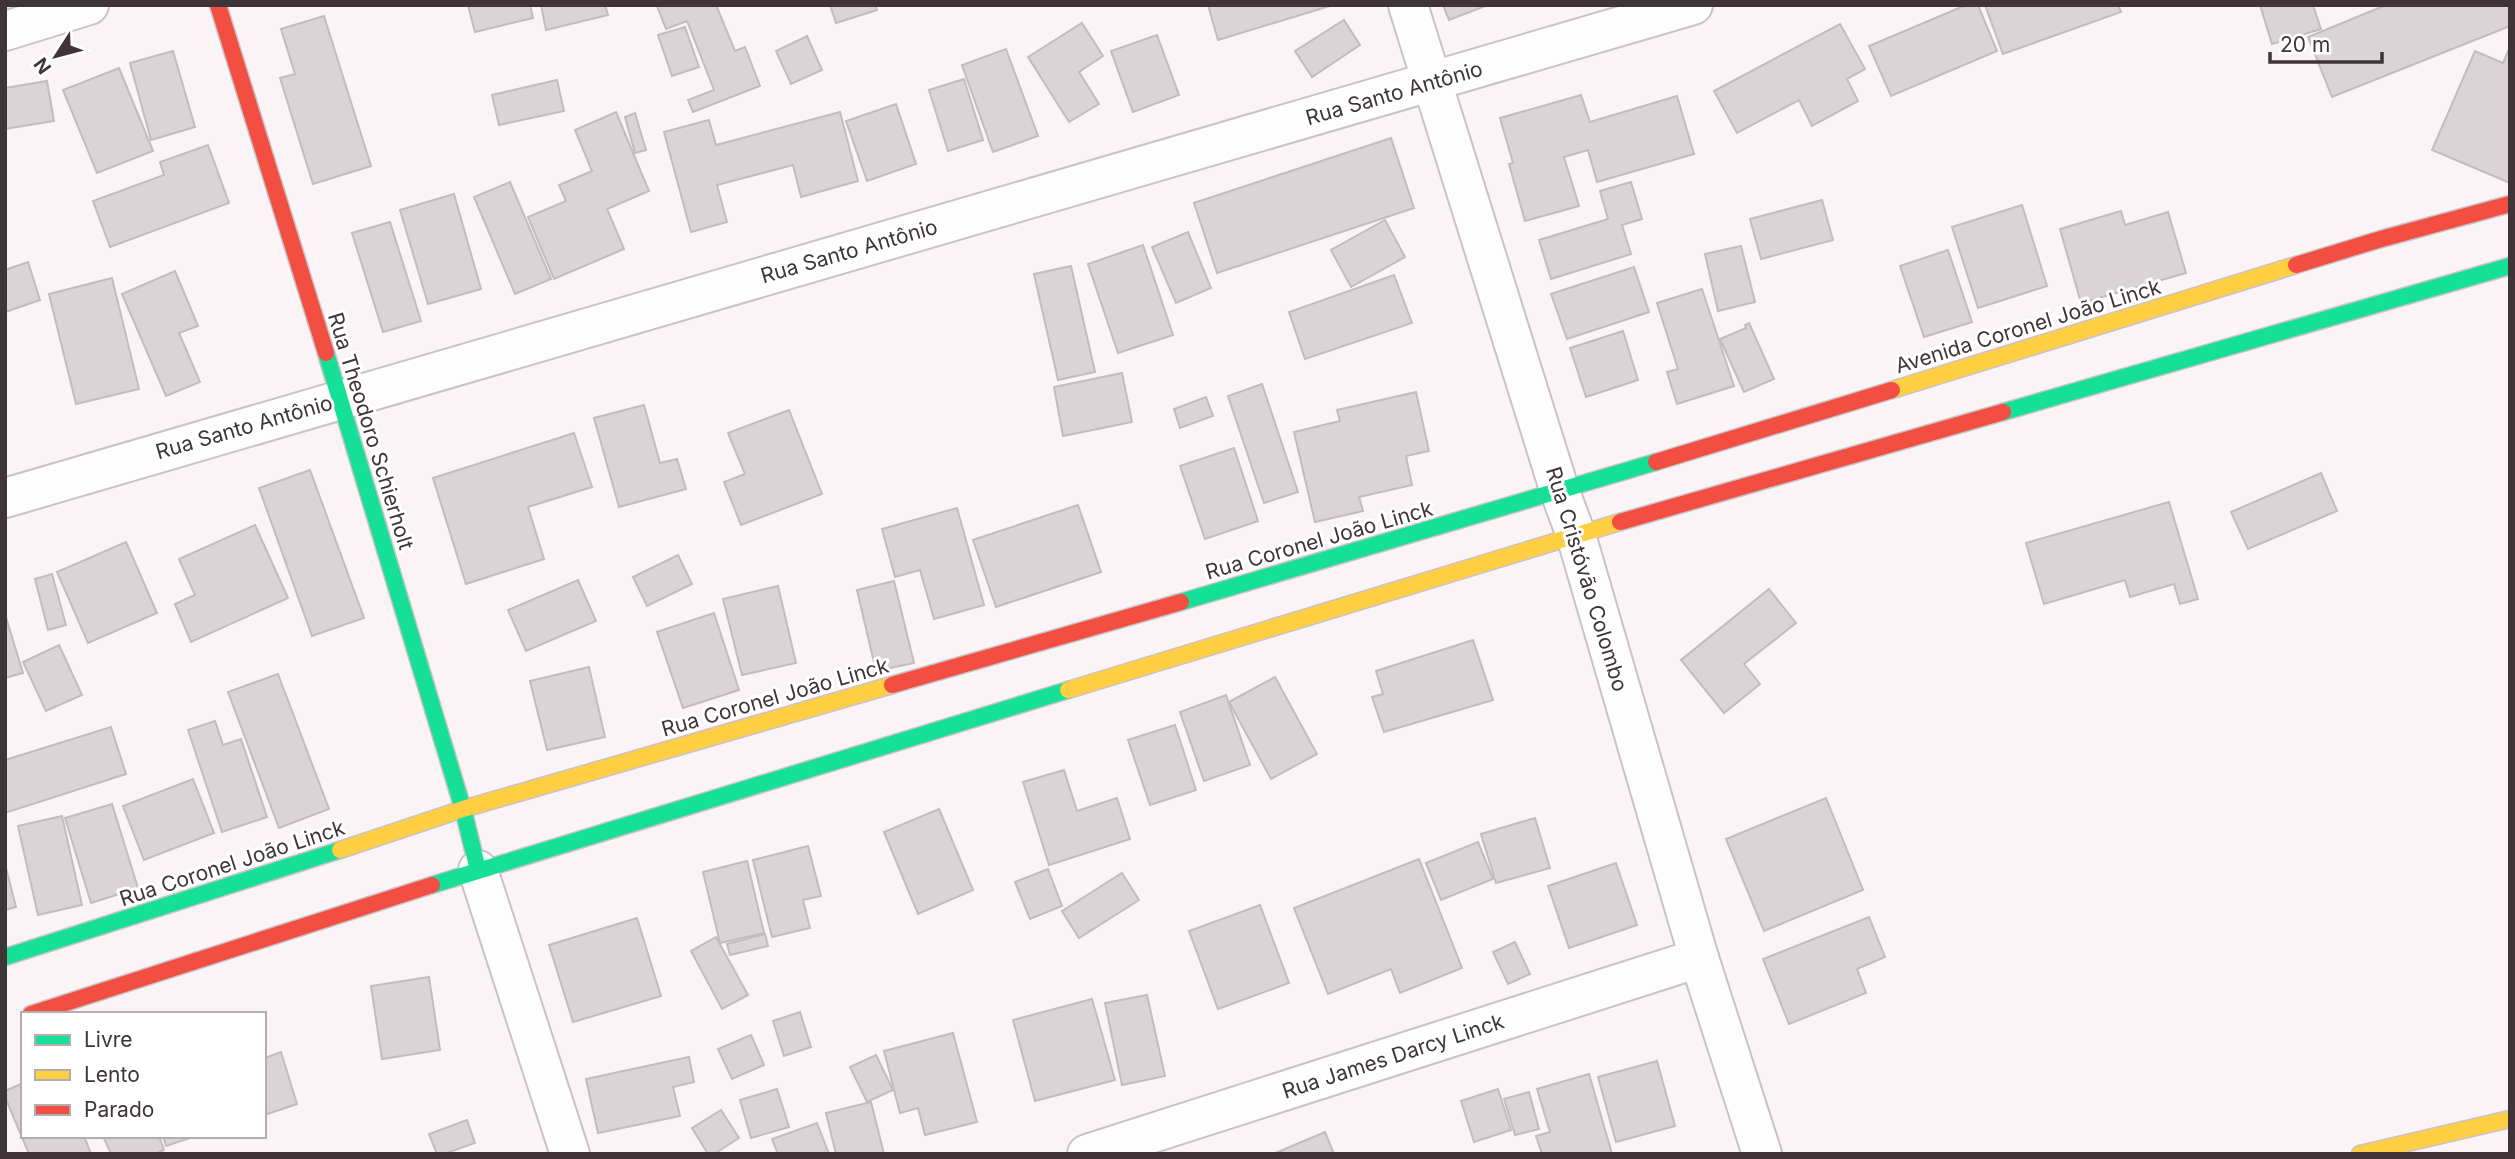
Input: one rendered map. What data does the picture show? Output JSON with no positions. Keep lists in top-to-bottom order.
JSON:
{
  "streets": {
    "main road": ["Avenida Coronel João Linck", "Rua Theodoro Schierholt", "Rua Coronel João Linck"],
    "street": ["Rua Santo Antônio", "Rua Cristóvão Colombo", "Rua James Darcy Linck"]
  },
  "crossings": [
    ["Rua Santo Antônio", "Rua Theodoro Schierholt"],
    ["Rua Santo Antônio", "Rua Cristóvão Colombo"],
    ["Avenida Coronel João Linck", "Rua Coronel João Linck"],
    ["Avenida Coronel João Linck", "Rua Cristóvão Colombo"],
    ["Rua Theodoro Schierholt", "Rua Coronel João Linck"],
    ["Rua Coronel João Linck", "Rua Cristóvão Colombo"],
    ["Rua Cristóvão Colombo", "Rua James Darcy Linck"]
  ],
  "legend": ["Livre", "Lento", "Parado"],
  "scale_bar": "20 m",
  "north": "bottom left"
}
